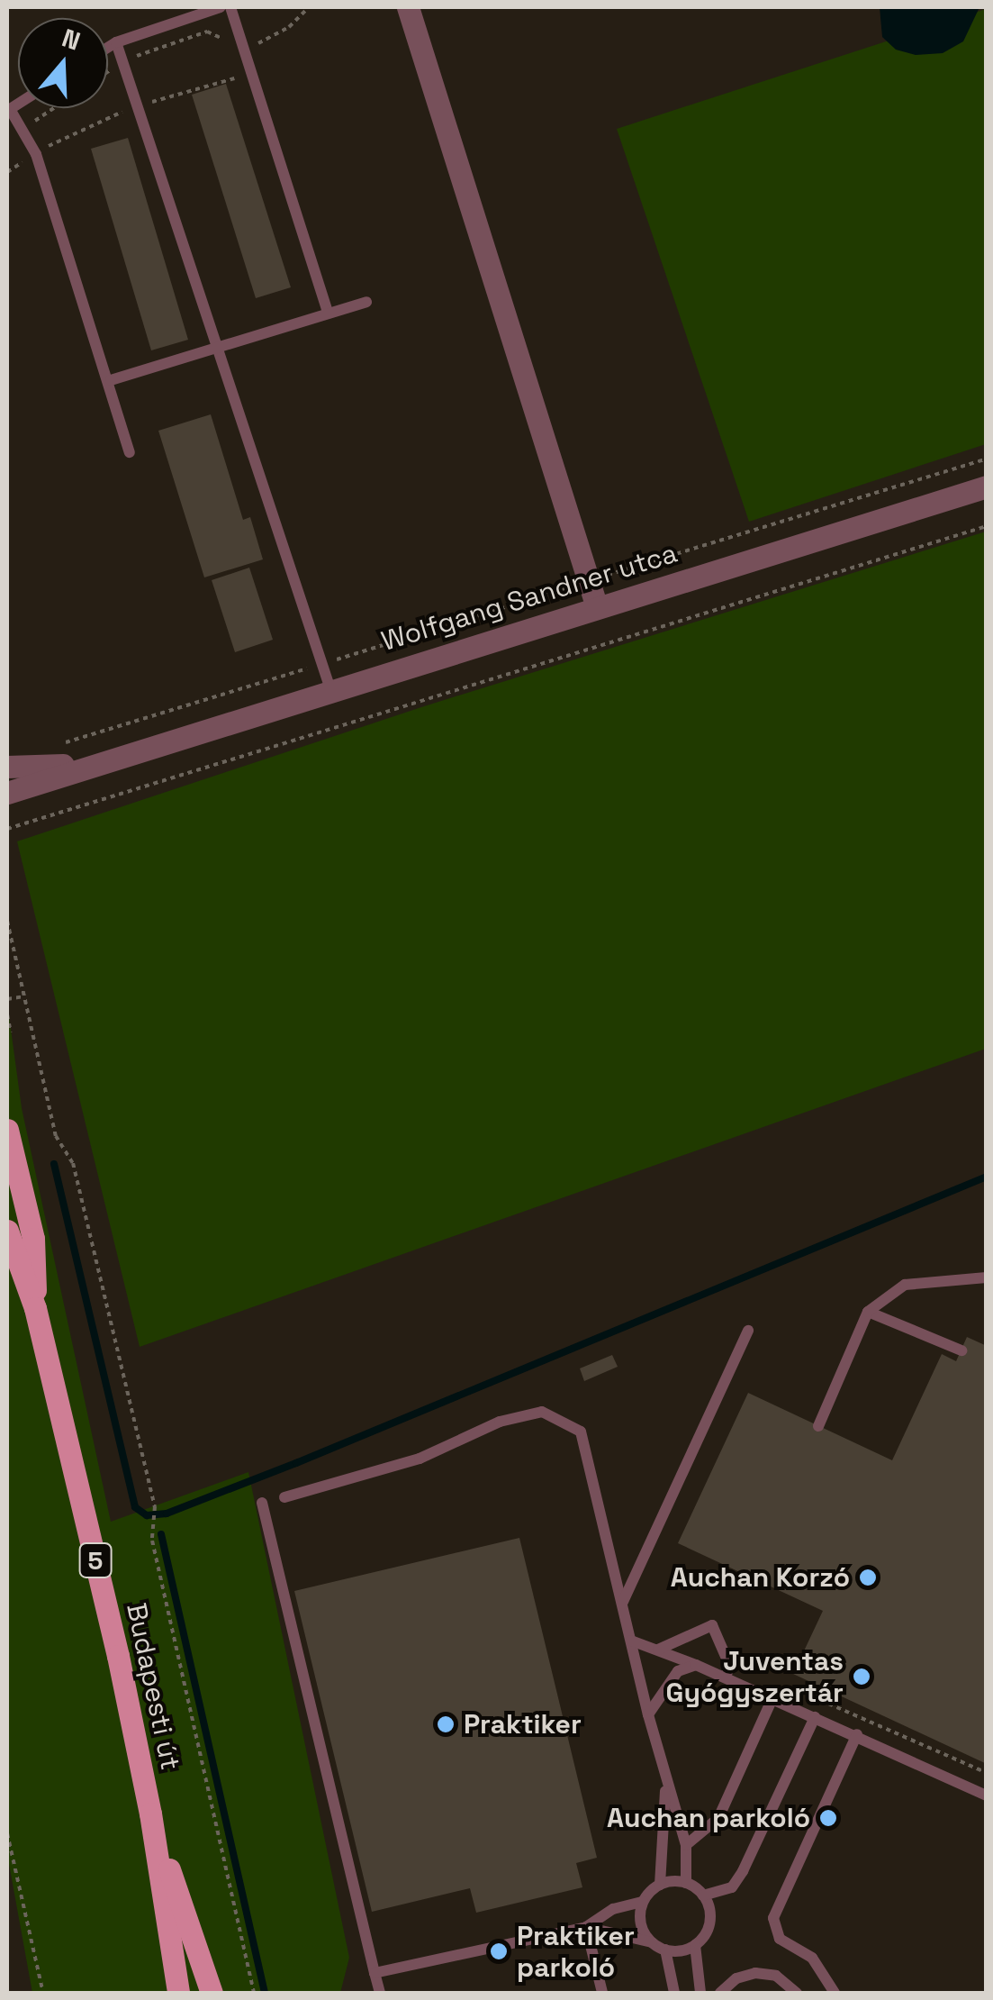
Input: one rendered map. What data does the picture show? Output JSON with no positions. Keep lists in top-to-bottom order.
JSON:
{
  "streets": {
    "main road": ["5", "Budapesti út"],
    "street": ["Wolfgang Sandner utca"]
  },
  "places": [
    "Auchan Korzó",
    "Juventas Gyógyszertár",
    "Praktiker",
    "Auchan parkoló",
    "Praktiker parkoló"
  ],
  "north": "top"
}
